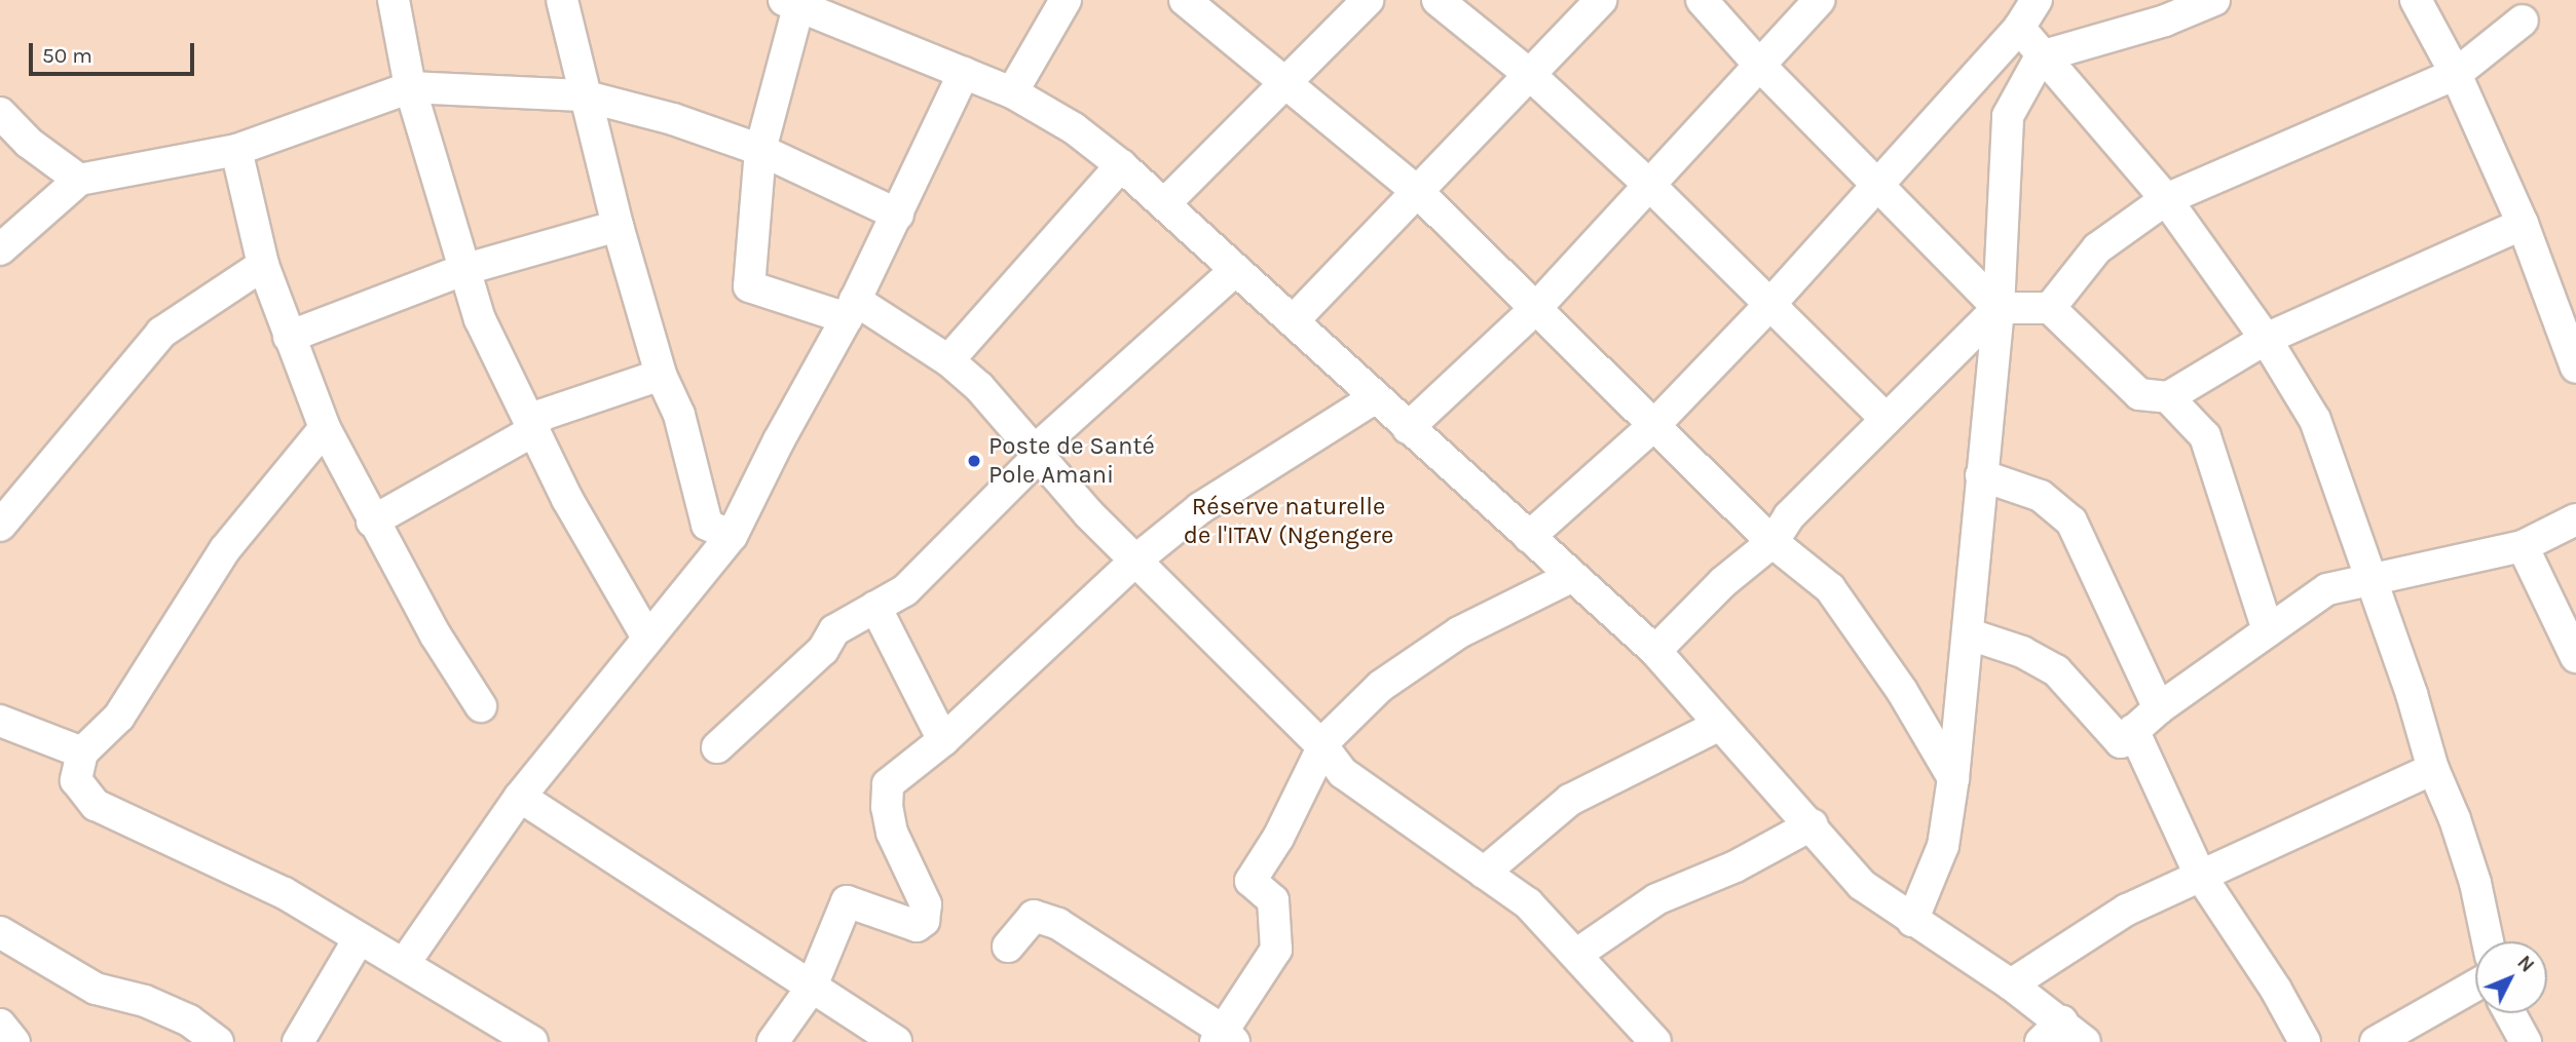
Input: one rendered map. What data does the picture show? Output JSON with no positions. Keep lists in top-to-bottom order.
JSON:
{
  "parks": ["Réserve naturelle de l'ITAV (Ngengere"],
  "places": ["Poste de Santé Pole Amani"],
  "scale_bar": "50 m",
  "north": "top right"
}
